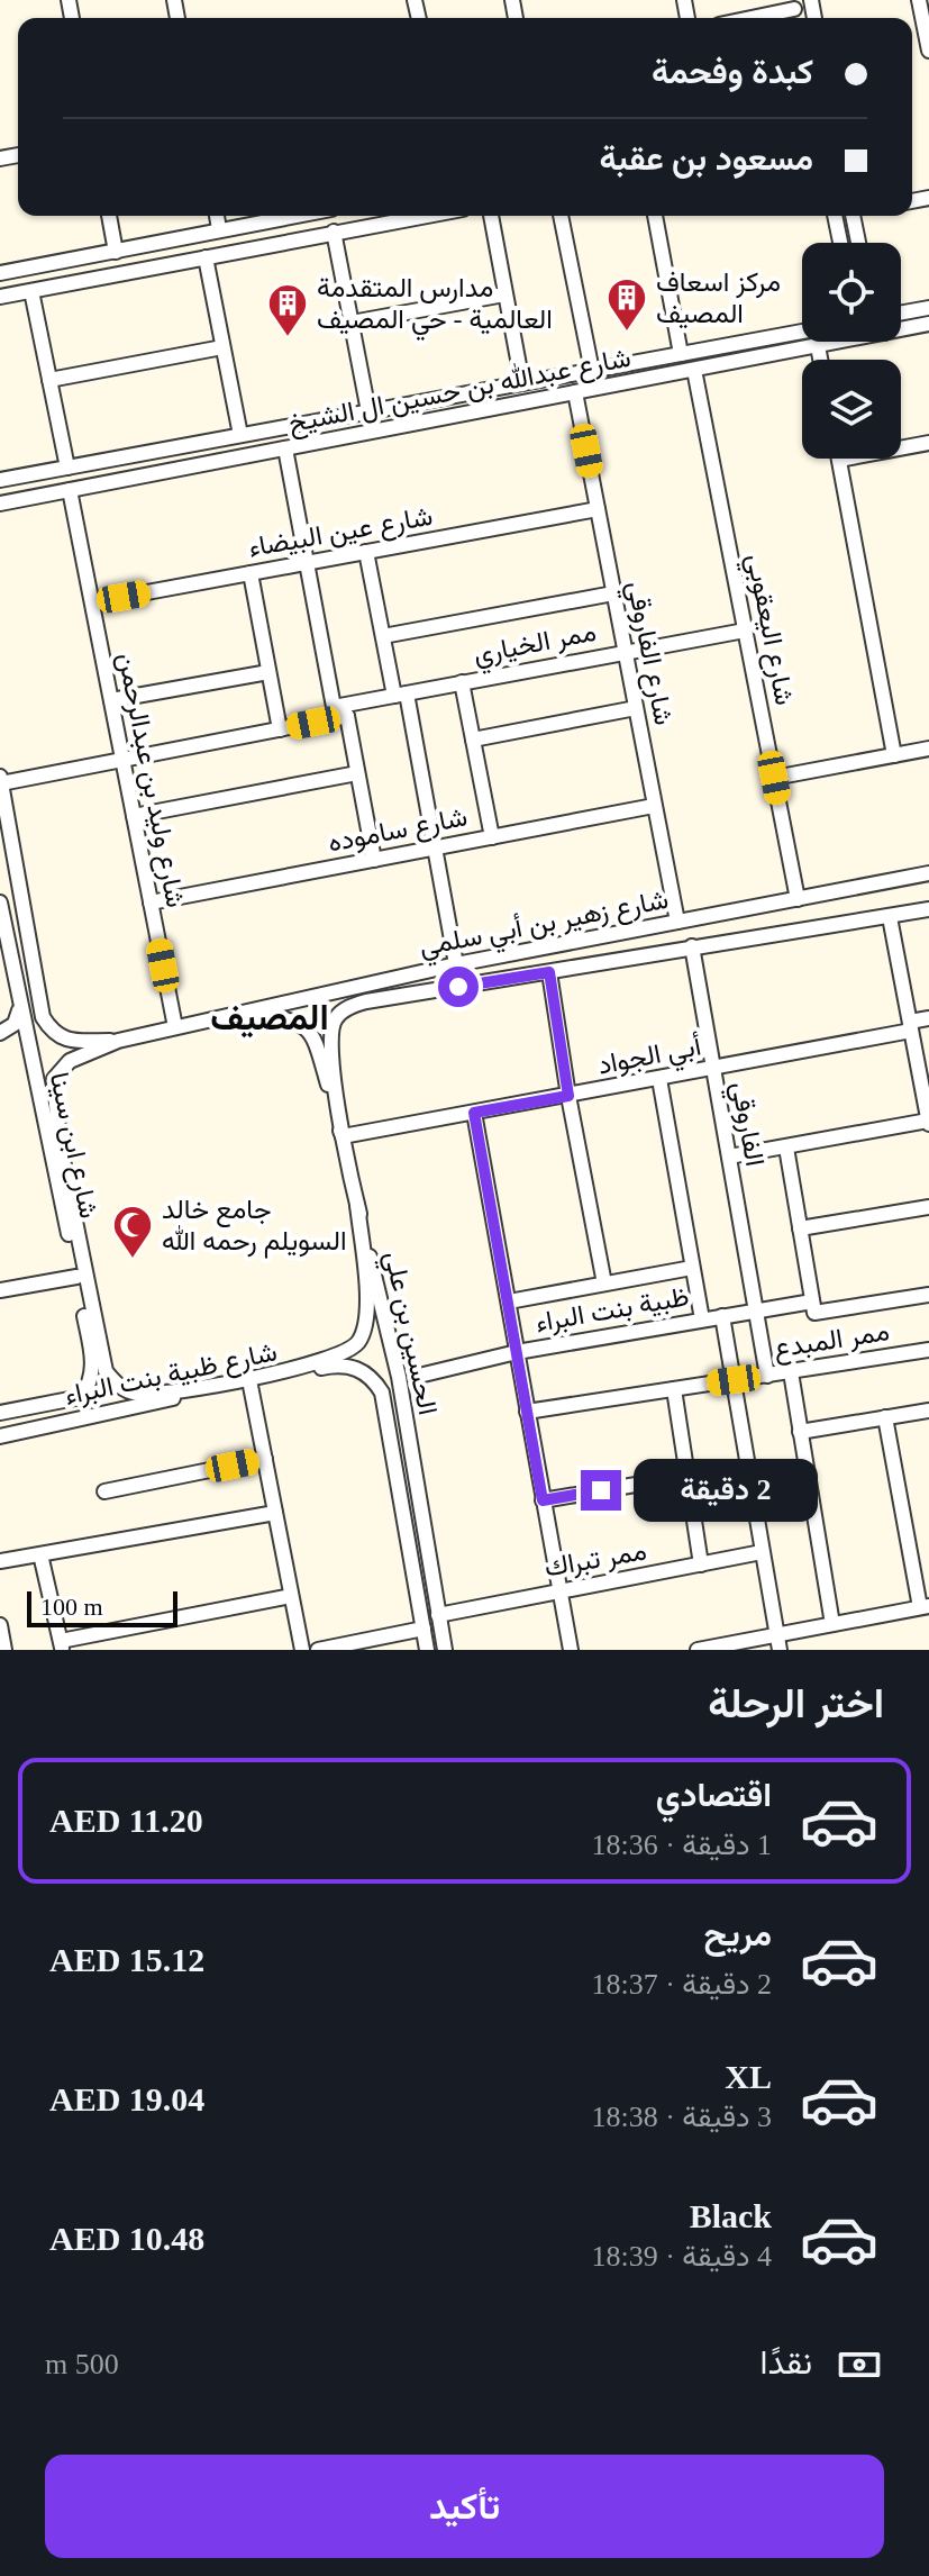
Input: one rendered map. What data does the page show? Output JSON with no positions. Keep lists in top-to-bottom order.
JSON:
{
  "streets": {
    "street": [
      "شارع عبدالله بن حسين ال الشيخ",
      "شارع عين البيضاء",
      "شارع اليعقوبي",
      "ممر الخياري",
      "شارع الفاروقي",
      "شارع وليد بن عبدالرحمن",
      "شارع ساموده",
      "شارع زهير بن أبي سلمي",
      "أبي الجواد",
      "الفاروقي",
      "شارع ابن سينا",
      "ظبية بنت البراء",
      "الحسين بن علي",
      "ممر المبدع",
      "شارع ظبية بنت البراء",
      "ممر تبراك"
    ]
  },
  "crossings": [
    ["شارع عبدالله بن حسين ال الشيخ", "شارع اليعقوبي"],
    ["شارع عبدالله بن حسين ال الشيخ", "شارع الفاروقي"],
    ["شارع عبدالله بن حسين ال الشيخ", "شارع وليد بن عبدالرحمن"],
    ["شارع عين البيضاء", "شارع الفاروقي"],
    ["شارع عين البيضاء", "شارع وليد بن عبدالرحمن"],
    ["شارع اليعقوبي", "ممر الخياري"],
    ["شارع اليعقوبي", "شارع زهير بن أبي سلمي"],
    ["ممر الخياري", "شارع الفاروقي"],
    ["ممر الخياري", "شارع وليد بن عبدالرحمن"],
    ["ممر الخياري", "شارع ابن سينا"],
    ["شارع الفاروقي", "شارع ساموده"],
    ["شارع الفاروقي", "شارع زهير بن أبي سلمي"],
    ["شارع وليد بن عبدالرحمن", "شارع ساموده"],
    ["شارع وليد بن عبدالرحمن", "شارع زهير بن أبي سلمي"],
    ["شارع زهير بن أبي سلمي", "الفاروقي"],
    ["شارع زهير بن أبي سلمي", "شارع ابن سينا"],
    ["شارع زهير بن أبي سلمي", "الحسين بن علي"],
    ["أبي الجواد", "الفاروقي"],
    ["أبي الجواد", "الحسين بن علي"],
    ["الفاروقي", "ظبية بنت البراء"],
    ["الفاروقي", "ممر المبدع"],
    ["شارع ابن سينا", "شارع ظبية بنت البراء"],
    ["الحسين بن علي", "شارع ظبية بنت البراء"],
    ["الحسين بن علي", "ممر تبراك"]
  ],
  "districts": ["المصيف"],
  "places": {
    "building": ["مركز اسعاف المصيف", "مدارس المتقدمة العالمية - حي المصيف"],
    "mosque": ["جامع خالد السويلم رحمه الله"]
  },
  "scale_bar": "100 m",
  "page": {
    "banner": ["كبدة وفحمة", "مسعود بن عقبة"],
    "bubble": "2 دقيقة",
    "scale": "100 m",
    "heading": "اختر الرحلة",
    "list": [
      {
        "name": "اقتصادي",
        "note": "1 دقيقة · 18:36",
        "value": "AED 11.20"
      },
      {
        "name": "مريح",
        "note": "2 دقيقة · 18:37",
        "value": "AED 15.12"
      },
      {
        "name": "XL",
        "note": "3 دقيقة · 18:38",
        "value": "AED 19.04"
      },
      {
        "name": "Black",
        "note": "4 دقيقة · 18:39",
        "value": "AED 10.48"
      }
    ],
    "pay": ["نقدًا", "500 m"],
    "buttons": "تأكيد"
  }
}
